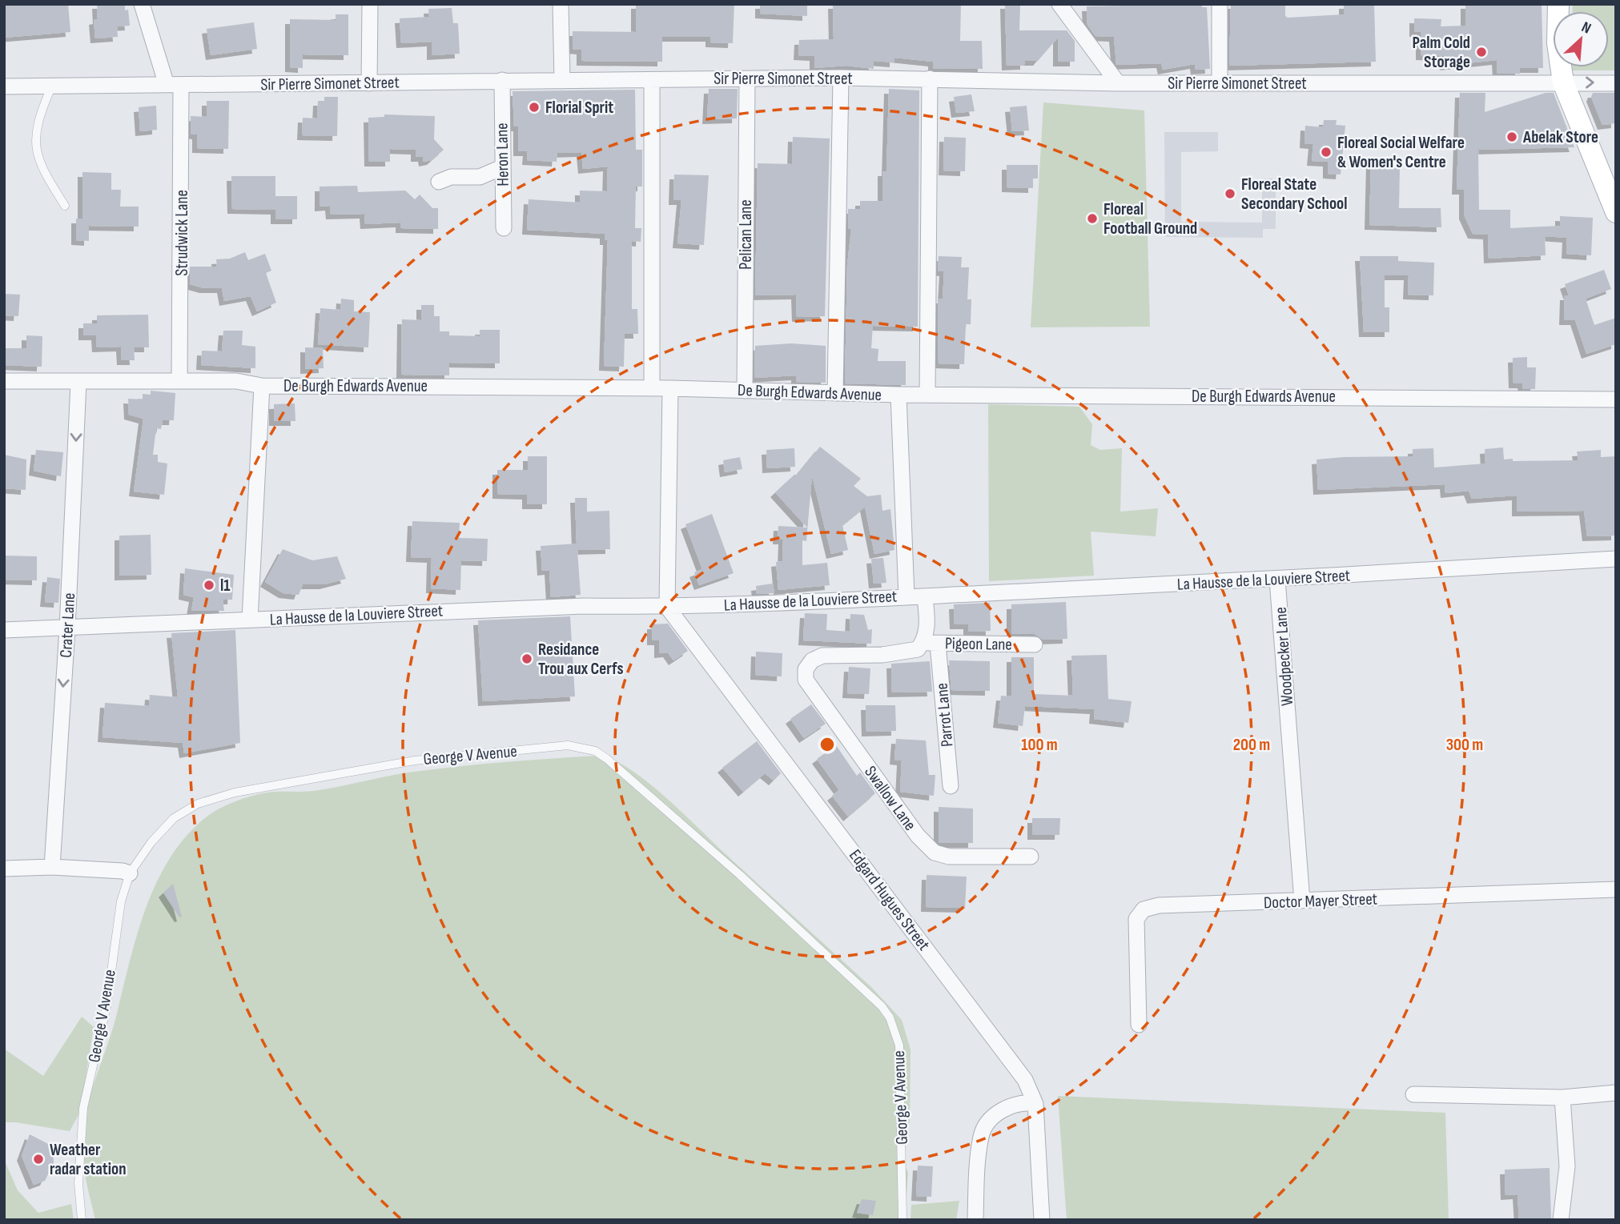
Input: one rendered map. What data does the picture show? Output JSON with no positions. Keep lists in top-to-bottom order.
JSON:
{
  "streets": {
    "street": [
      "Sir Pierre Simonet Street",
      "Heron Lane",
      "Strudwick Lane",
      "Pelican Lane",
      "De Burgh Edwards Avenue",
      "La Hausse de la Louviere Street",
      "Crater Lane",
      "Pigeon Lane",
      "Woodpecker Lane",
      "Parrot Lane",
      "Swallow Lane",
      "Edgard Hugues Street",
      "Doctor Mayer Street"
    ],
    "lane": ["George V Avenue"]
  },
  "crossings": [
    ["Sir Pierre Simonet Street", "Heron Lane"],
    ["Sir Pierre Simonet Street", "Strudwick Lane"],
    ["Sir Pierre Simonet Street", "Pelican Lane"],
    ["Strudwick Lane", "De Burgh Edwards Avenue"],
    ["Pelican Lane", "De Burgh Edwards Avenue"],
    ["De Burgh Edwards Avenue", "Crater Lane"],
    ["La Hausse de la Louviere Street", "Crater Lane"],
    ["La Hausse de la Louviere Street", "Woodpecker Lane"],
    ["La Hausse de la Louviere Street", "Parrot Lane"],
    ["La Hausse de la Louviere Street", "Edgard Hugues Street"],
    ["Pigeon Lane", "Parrot Lane"],
    ["Pigeon Lane", "Swallow Lane"],
    ["Woodpecker Lane", "Doctor Mayer Street"]
  ],
  "one_way": ["Crater Lane"],
  "places": [
    "Palm Cold Storage",
    "Florial Sprit",
    "Abelak Store",
    "Floreal Social Welfare & Women's Centre",
    "Floreal State Secondary School",
    "Floreal Football Ground",
    "l1",
    "Residance Trou aux Cerfs",
    "Weather radar station"
  ],
  "north": "top right",
  "rings": ["100 m", "200 m", "300 m"]
}
